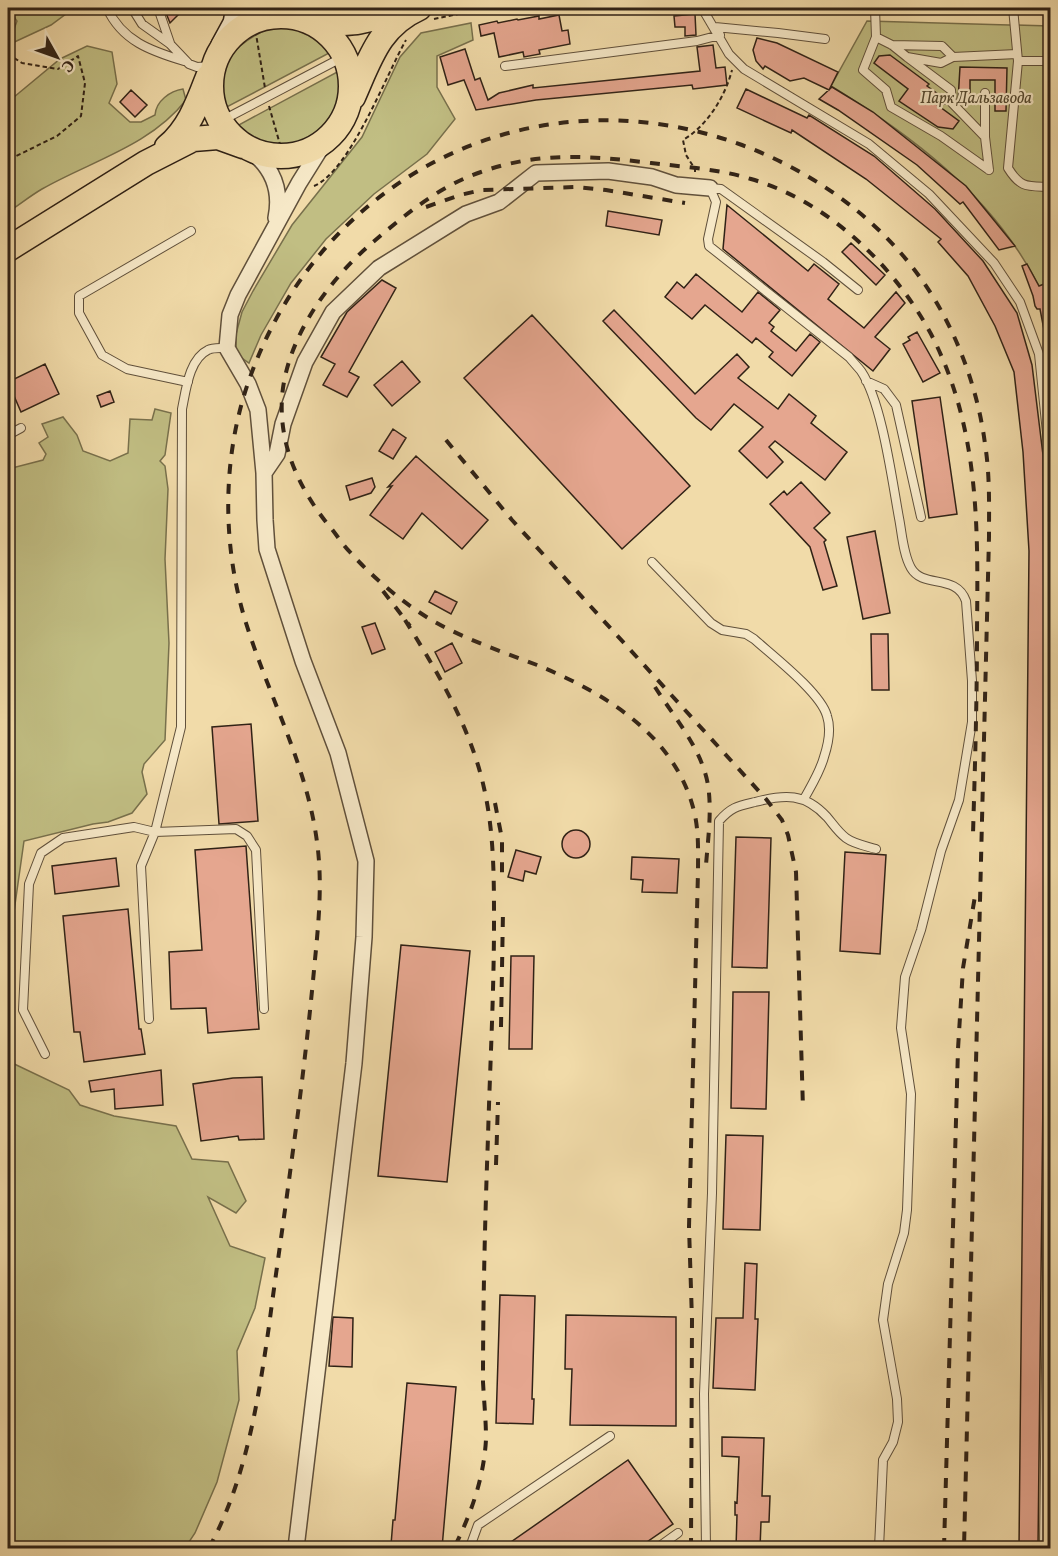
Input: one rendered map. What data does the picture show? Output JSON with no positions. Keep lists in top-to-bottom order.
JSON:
{
  "parks": ["Парк Дальзавода"],
  "north": "bottom right"
}
